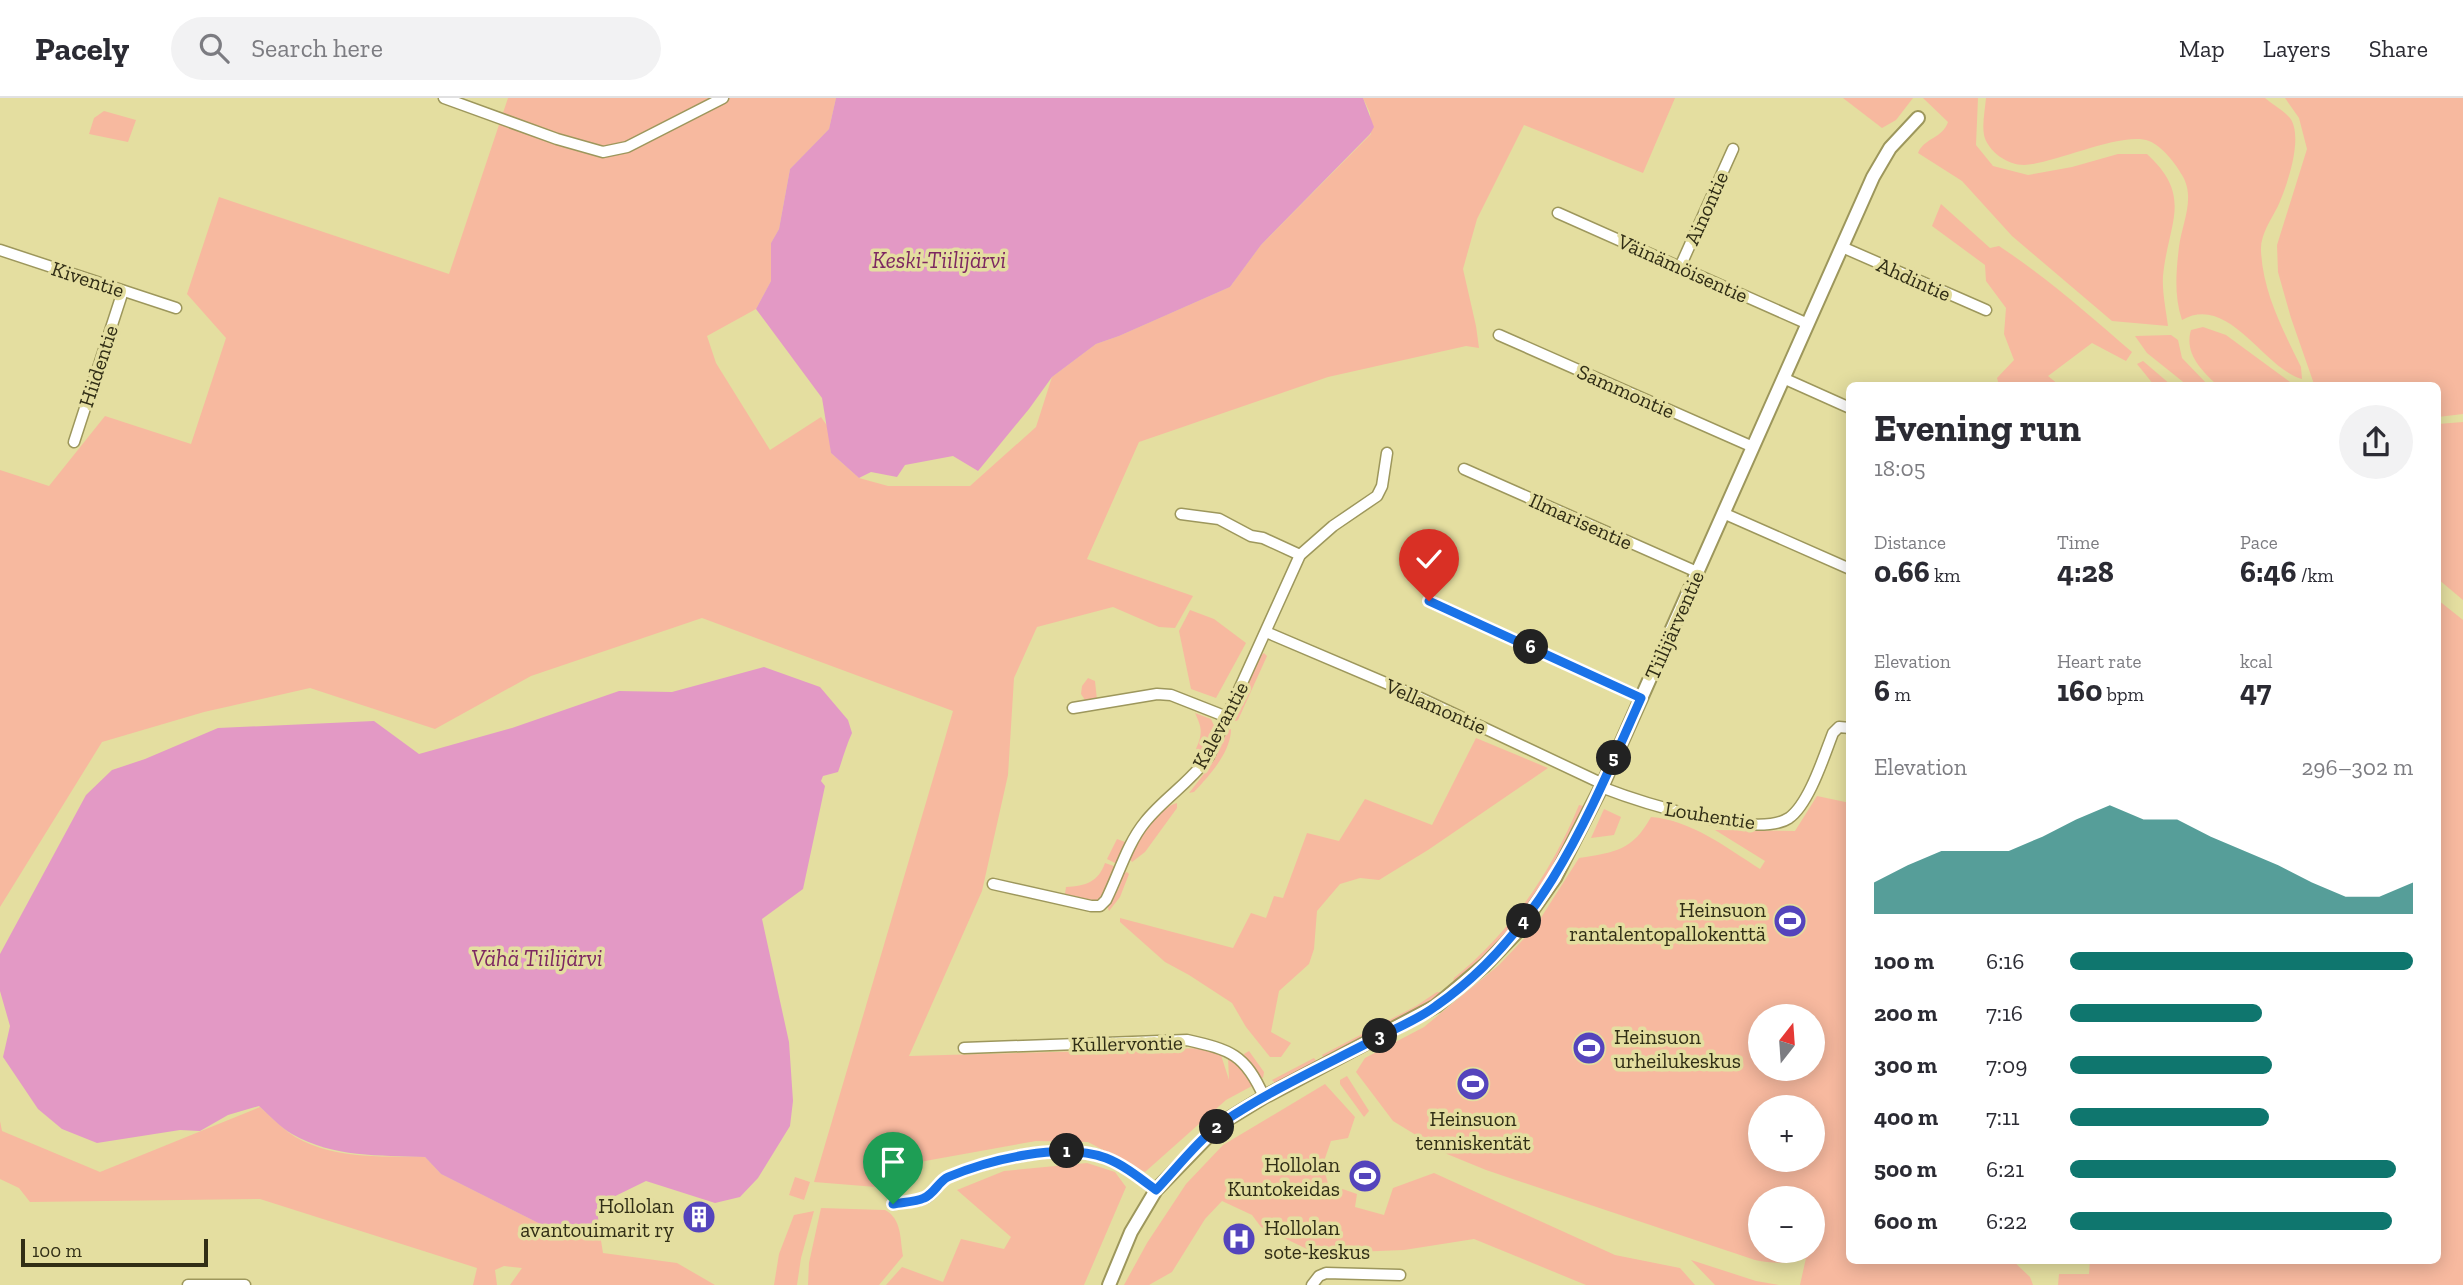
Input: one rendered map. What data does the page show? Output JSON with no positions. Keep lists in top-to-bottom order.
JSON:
{
  "streets": {
    "street": [
      "Ainontie",
      "Väinämöisentie",
      "Kiventie",
      "Ahdintie",
      "Hiidentie",
      "Sammontie",
      "Ilmarisentie",
      "Tiilijärventie",
      "Vellamontie",
      "Kalevantie",
      "Louhentie",
      "Kullervontie"
    ]
  },
  "crossings": [
    ["Ainontie", "Väinämöisentie"],
    ["Väinämöisentie", "Tiilijärventie"],
    ["Kiventie", "Hiidentie"],
    ["Ahdintie", "Tiilijärventie"],
    ["Sammontie", "Tiilijärventie"],
    ["Ilmarisentie", "Tiilijärventie"],
    ["Tiilijärventie", "Vellamontie"],
    ["Tiilijärventie", "Louhentie"],
    ["Tiilijärventie", "Kullervontie"],
    ["Vellamontie", "Kalevantie"],
    ["Vellamontie", "Louhentie"]
  ],
  "water": ["Keski-Tiilijärvi", "Vähä Tiilijärvi"],
  "places": {
    "sports": [
      "Heinsuon rantalentopallokenttä",
      "Heinsuon urheilukeskus",
      "Heinsuon tenniskentät",
      "Hollolan Kuntokeidas"
    ],
    "building": ["Hollolan avantouimarit ry"],
    "hospital": ["Hollolan sote-keskus"]
  },
  "scale_bar": "100 m",
  "north": "top",
  "page": {
    "header": "Pacely",
    "search": "Search here",
    "nav": ["Map", "Layers", "Share"],
    "heading": ["Evening run", "18:05"],
    "stats": [
      ["Distance", "0.66 km"],
      ["Time", "4:28"],
      ["Pace", "6:46 /km"],
      ["Elevation", "6 m"],
      ["Heart rate", "160 bpm"],
      ["kcal", "47"]
    ],
    "pins": [
      "6",
      "5",
      "4",
      "3",
      "2",
      "1"
    ],
    "chart": ["Elevation", "296–302 m"],
    "list": [
      {
        "name": "100 m",
        "note": "6:16"
      },
      {
        "name": "200 m",
        "note": "7:16"
      },
      {
        "name": "300 m",
        "note": "7:09"
      },
      {
        "name": "400 m",
        "note": "7:11"
      },
      {
        "name": "500 m",
        "note": "6:21"
      },
      {
        "name": "600 m",
        "note": "6:22"
      }
    ],
    "map_buttons": ["+", "−"],
    "scale": "100 m"
  }
}
